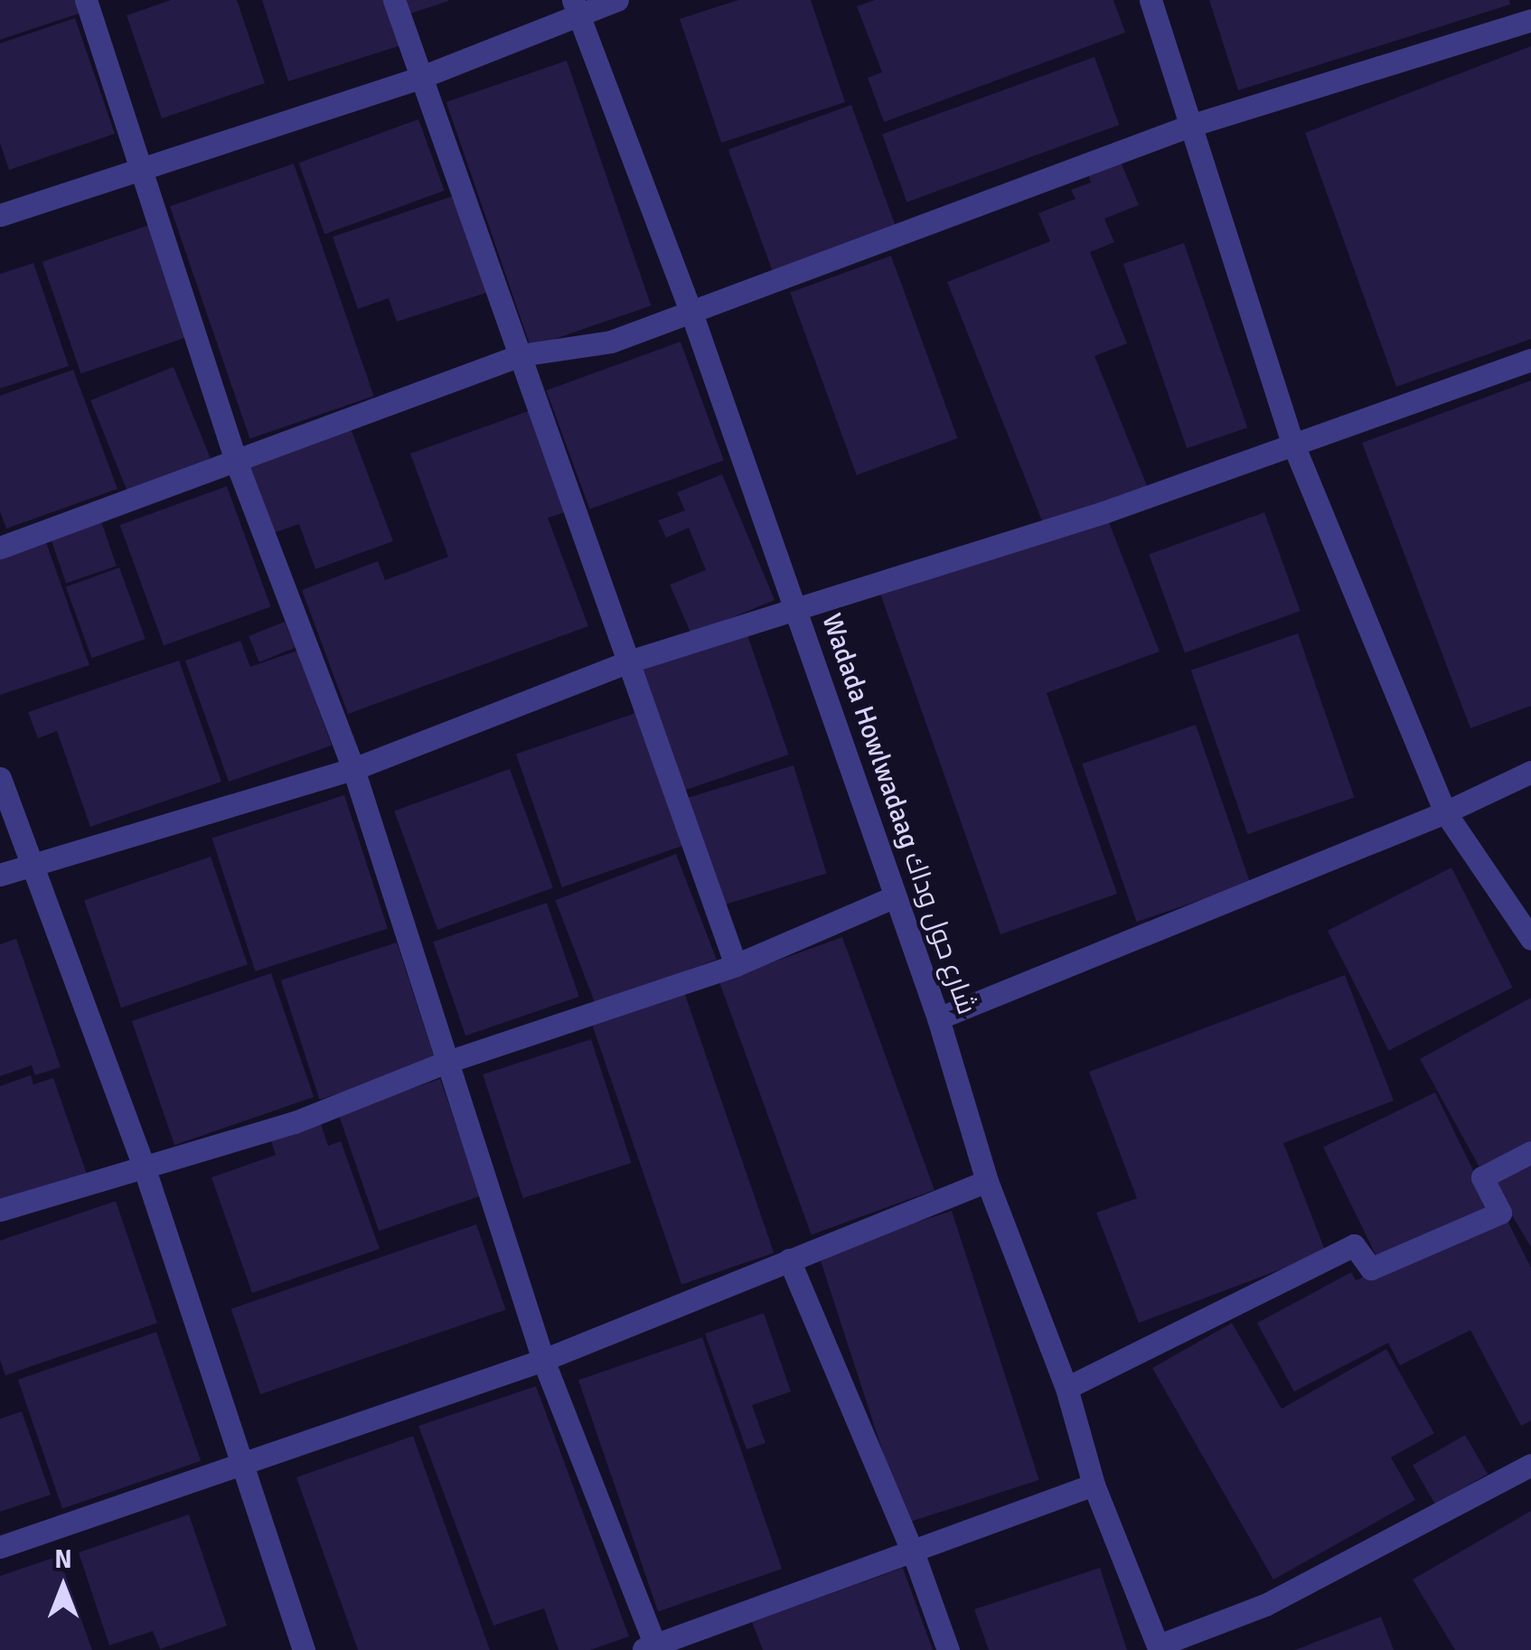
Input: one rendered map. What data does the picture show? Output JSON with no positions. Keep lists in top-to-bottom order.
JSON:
{
  "streets": {
    "street": ["Wadada Howlwadaag شارع حول وداك"]
  },
  "north": "top"
}
